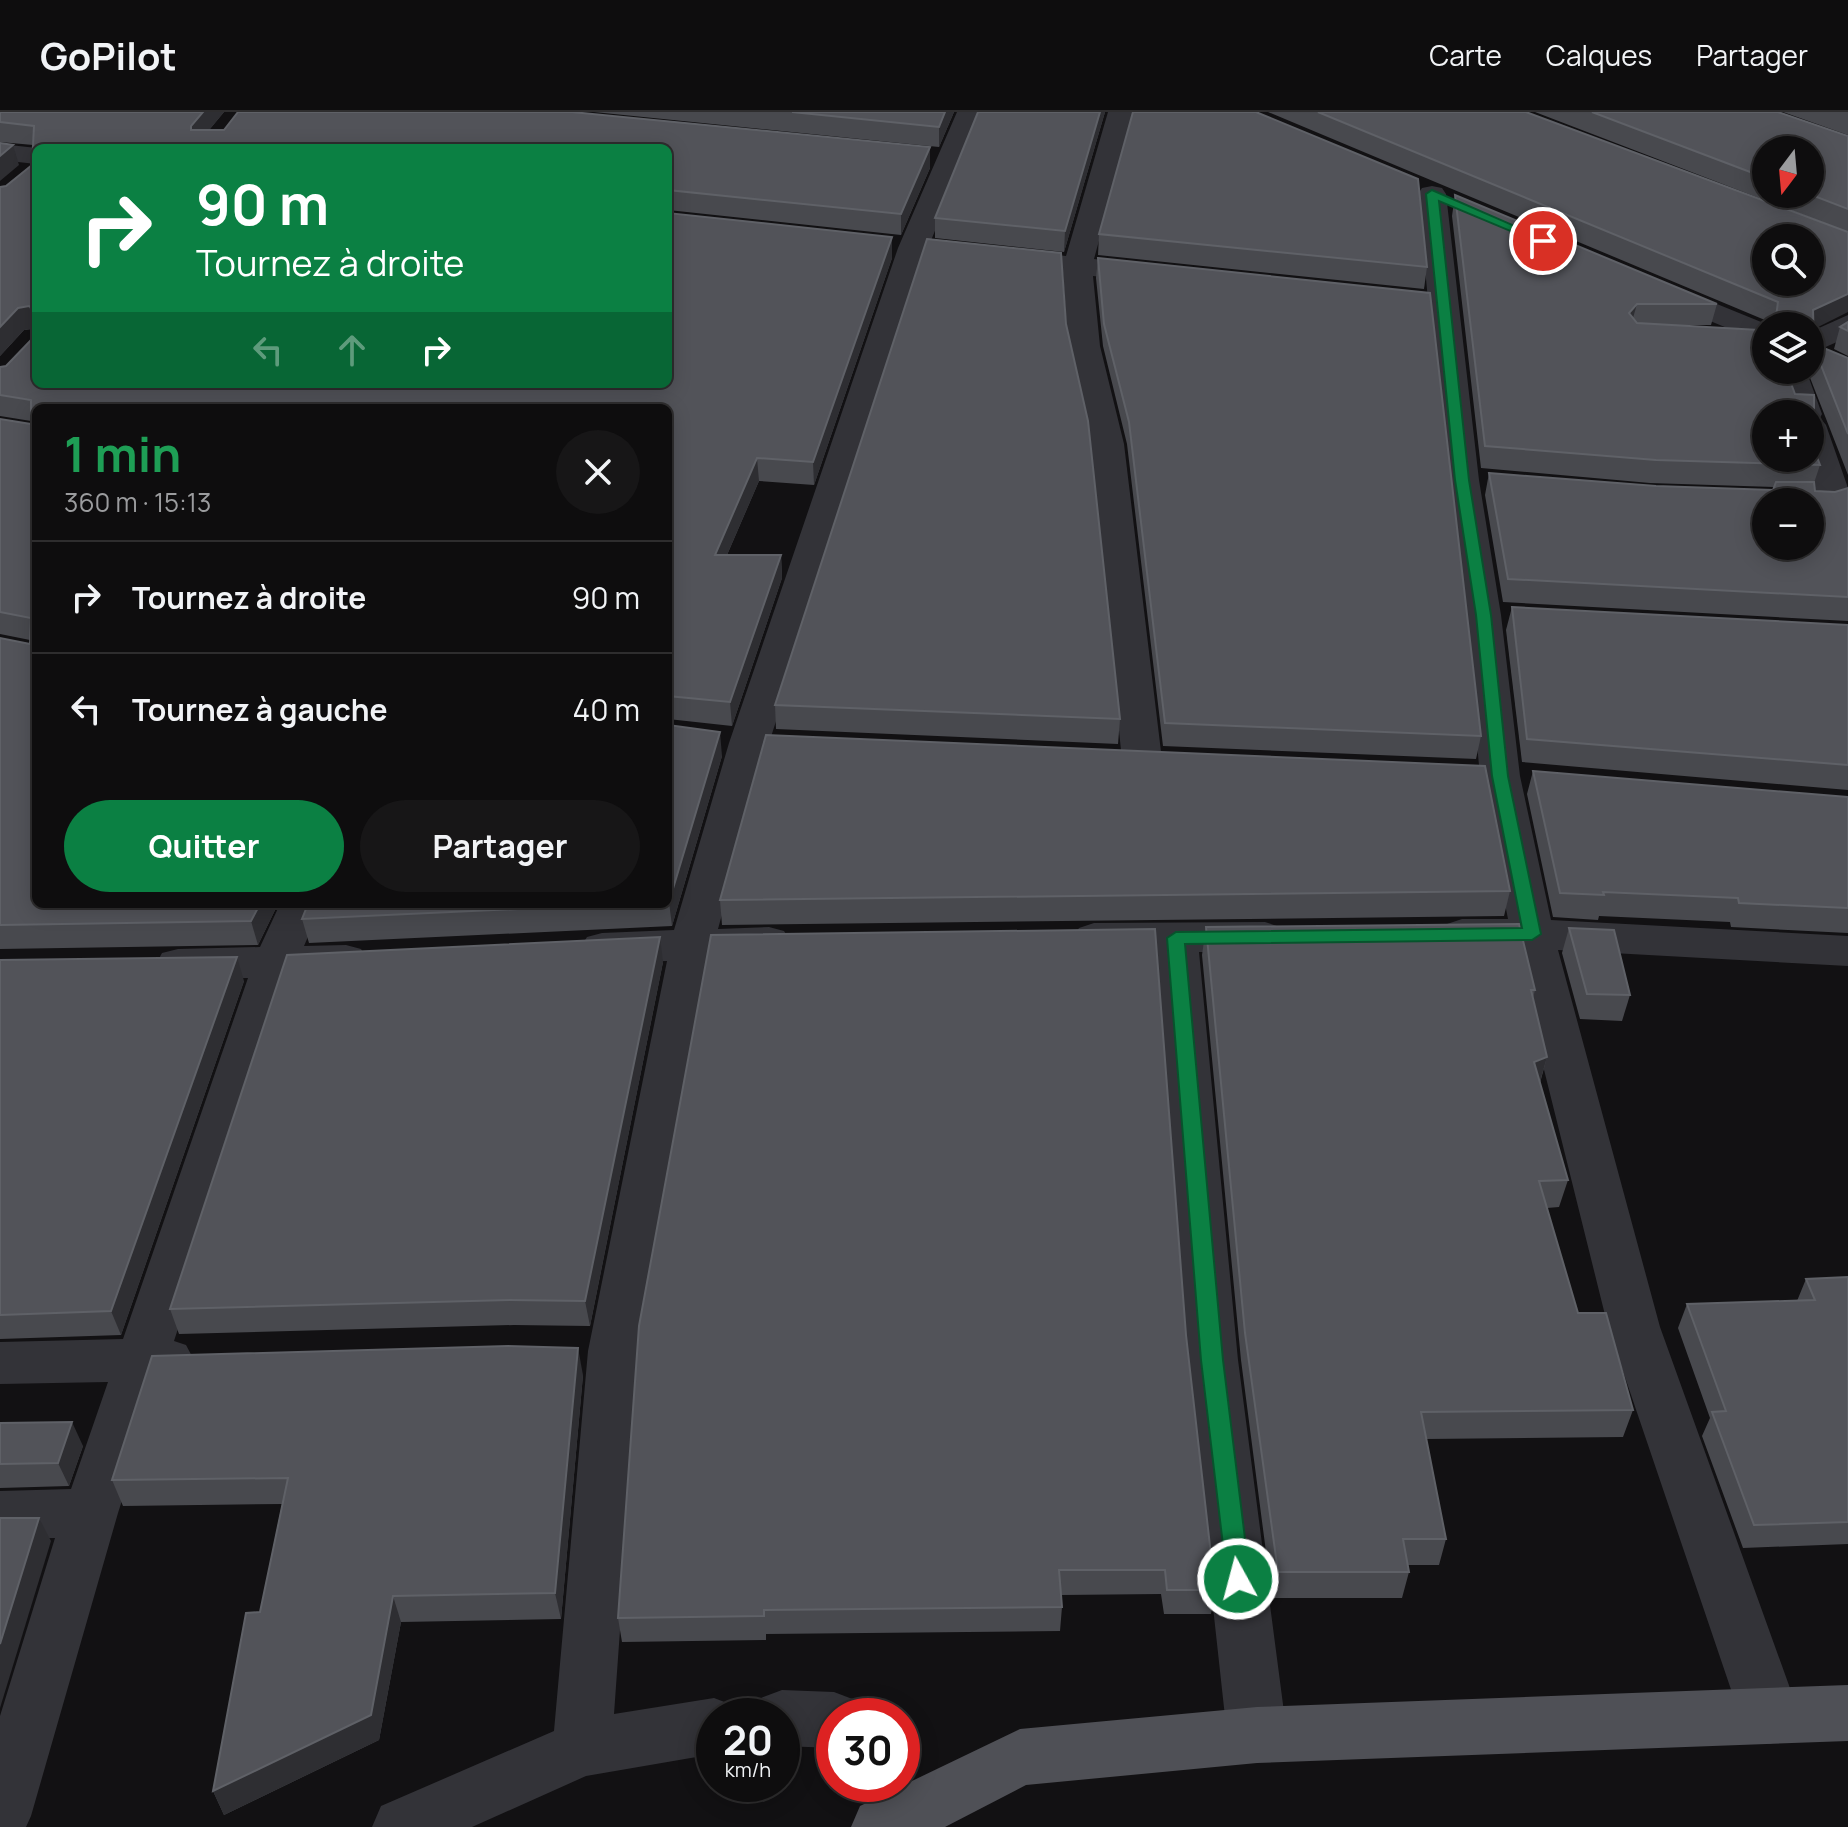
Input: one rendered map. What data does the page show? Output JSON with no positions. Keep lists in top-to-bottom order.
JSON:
{
  "north": "bottom",
  "page": {
    "header": "GoPilot",
    "nav": ["Carte", "Calques", "Partager"],
    "map_buttons": ["+", "−"],
    "turn": ["90 m", "Tournez à droite"],
    "heading": ["1 min", "360 m · 15:13"],
    "list": [
      {
        "name": "Tournez à droite",
        "value": "90 m"
      },
      {
        "name": "Tournez à gauche",
        "value": "40 m"
      }
    ],
    "buttons": ["Quitter", "Partager"],
    "speed": "20 km/h",
    "limit": "30"
  }
}
